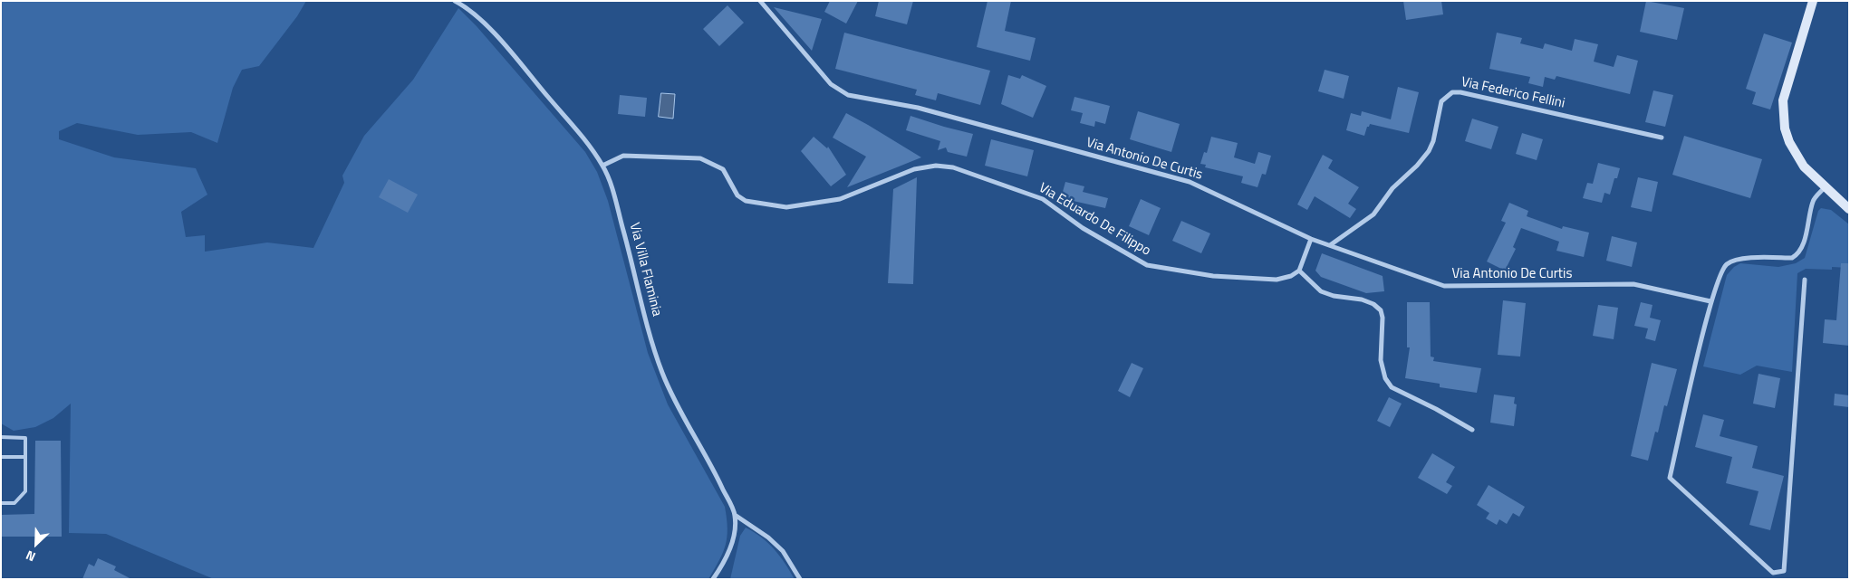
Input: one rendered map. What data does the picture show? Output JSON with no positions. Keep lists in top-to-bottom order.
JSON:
{
  "streets": {
    "street": [
      "Via Federico Fellini",
      "Via Antonio De Curtis",
      "Via Eduardo De Filippo",
      "Via Villa Flaminia"
    ]
  },
  "crossings": [
    ["Via Federico Fellini", "Via Antonio De Curtis"],
    ["Via Eduardo De Filippo", "Via Villa Flaminia"]
  ],
  "north": "bottom left"
}
